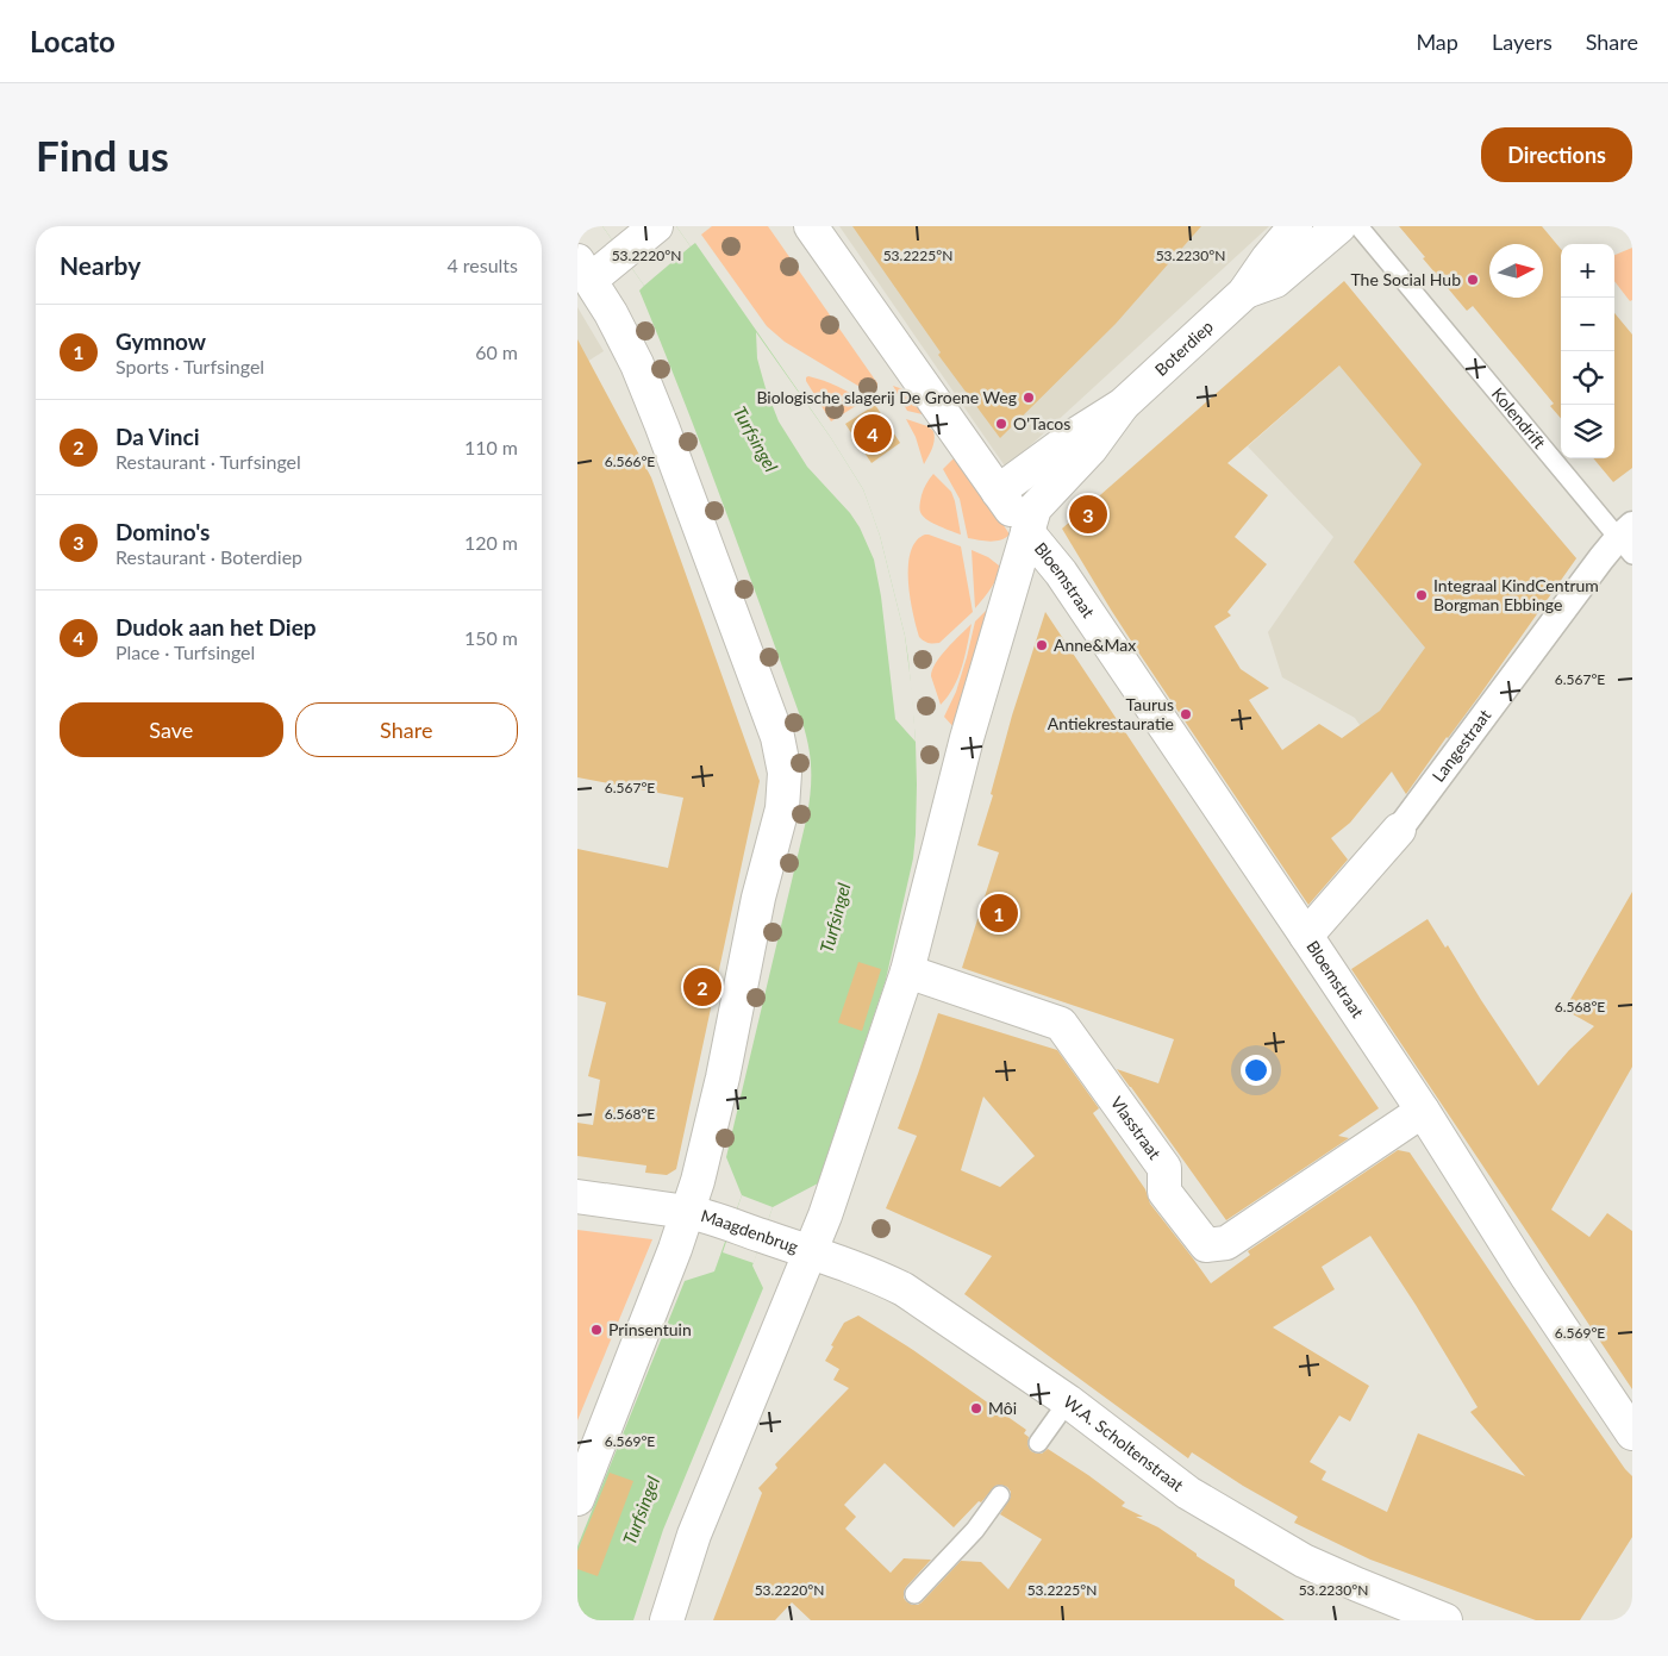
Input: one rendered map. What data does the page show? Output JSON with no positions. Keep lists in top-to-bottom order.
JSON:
{
  "streets": {
    "street": [
      "Boterdiep",
      "Bloemstraat",
      "Langestraat",
      "Vlasstraat",
      "Maagdenbrug",
      "W.A. Scholtenstraat"
    ],
    "lane": ["Kolendrift"]
  },
  "crossings": [
    ["Boterdiep", "Bloemstraat"],
    ["Kolendrift", "Langestraat"],
    ["Bloemstraat", "Langestraat"],
    ["Bloemstraat", "Vlasstraat"],
    ["Maagdenbrug", "W.A. Scholtenstraat"]
  ],
  "water": ["Turfsingel"],
  "places": [
    "The Social Hub",
    "Biologische slagerij De Groene Weg",
    "O'Tacos",
    "Integraal KindCentrum Borgman Ebbinge",
    "Anne&Max",
    "Taurus Antiekrestauratie",
    "Prinsentuin",
    "Môi"
  ],
  "north": "right",
  "page": {
    "header": "Locato",
    "nav": ["Map", "Layers", "Share"],
    "buttons": [
      "Directions",
      ["Save", "Share"]
    ],
    "title": "Find us",
    "heading": ["Nearby", "4 results"],
    "map_buttons": ["+", "−"],
    "list": [
      {
        "mark": "1",
        "name": "Gymnow",
        "note": "Sports · Turfsingel",
        "value": "60 m"
      },
      {
        "mark": "2",
        "name": "Da Vinci",
        "note": "Restaurant · Turfsingel",
        "value": "110 m"
      },
      {
        "mark": "3",
        "name": "Domino's",
        "note": "Restaurant · Boterdiep",
        "value": "120 m"
      },
      {
        "mark": "4",
        "name": "Dudok aan het Diep",
        "note": "Place · Turfsingel",
        "value": "150 m"
      }
    ],
    "pins": [
      "4",
      "3",
      "1",
      "2"
    ]
  },
  "coordinates": [
    "53.2220°N",
    "53.2225°N",
    "53.2230°N",
    "6.566°E",
    "6.567°E",
    "6.568°E",
    "6.569°E"
  ]
}
